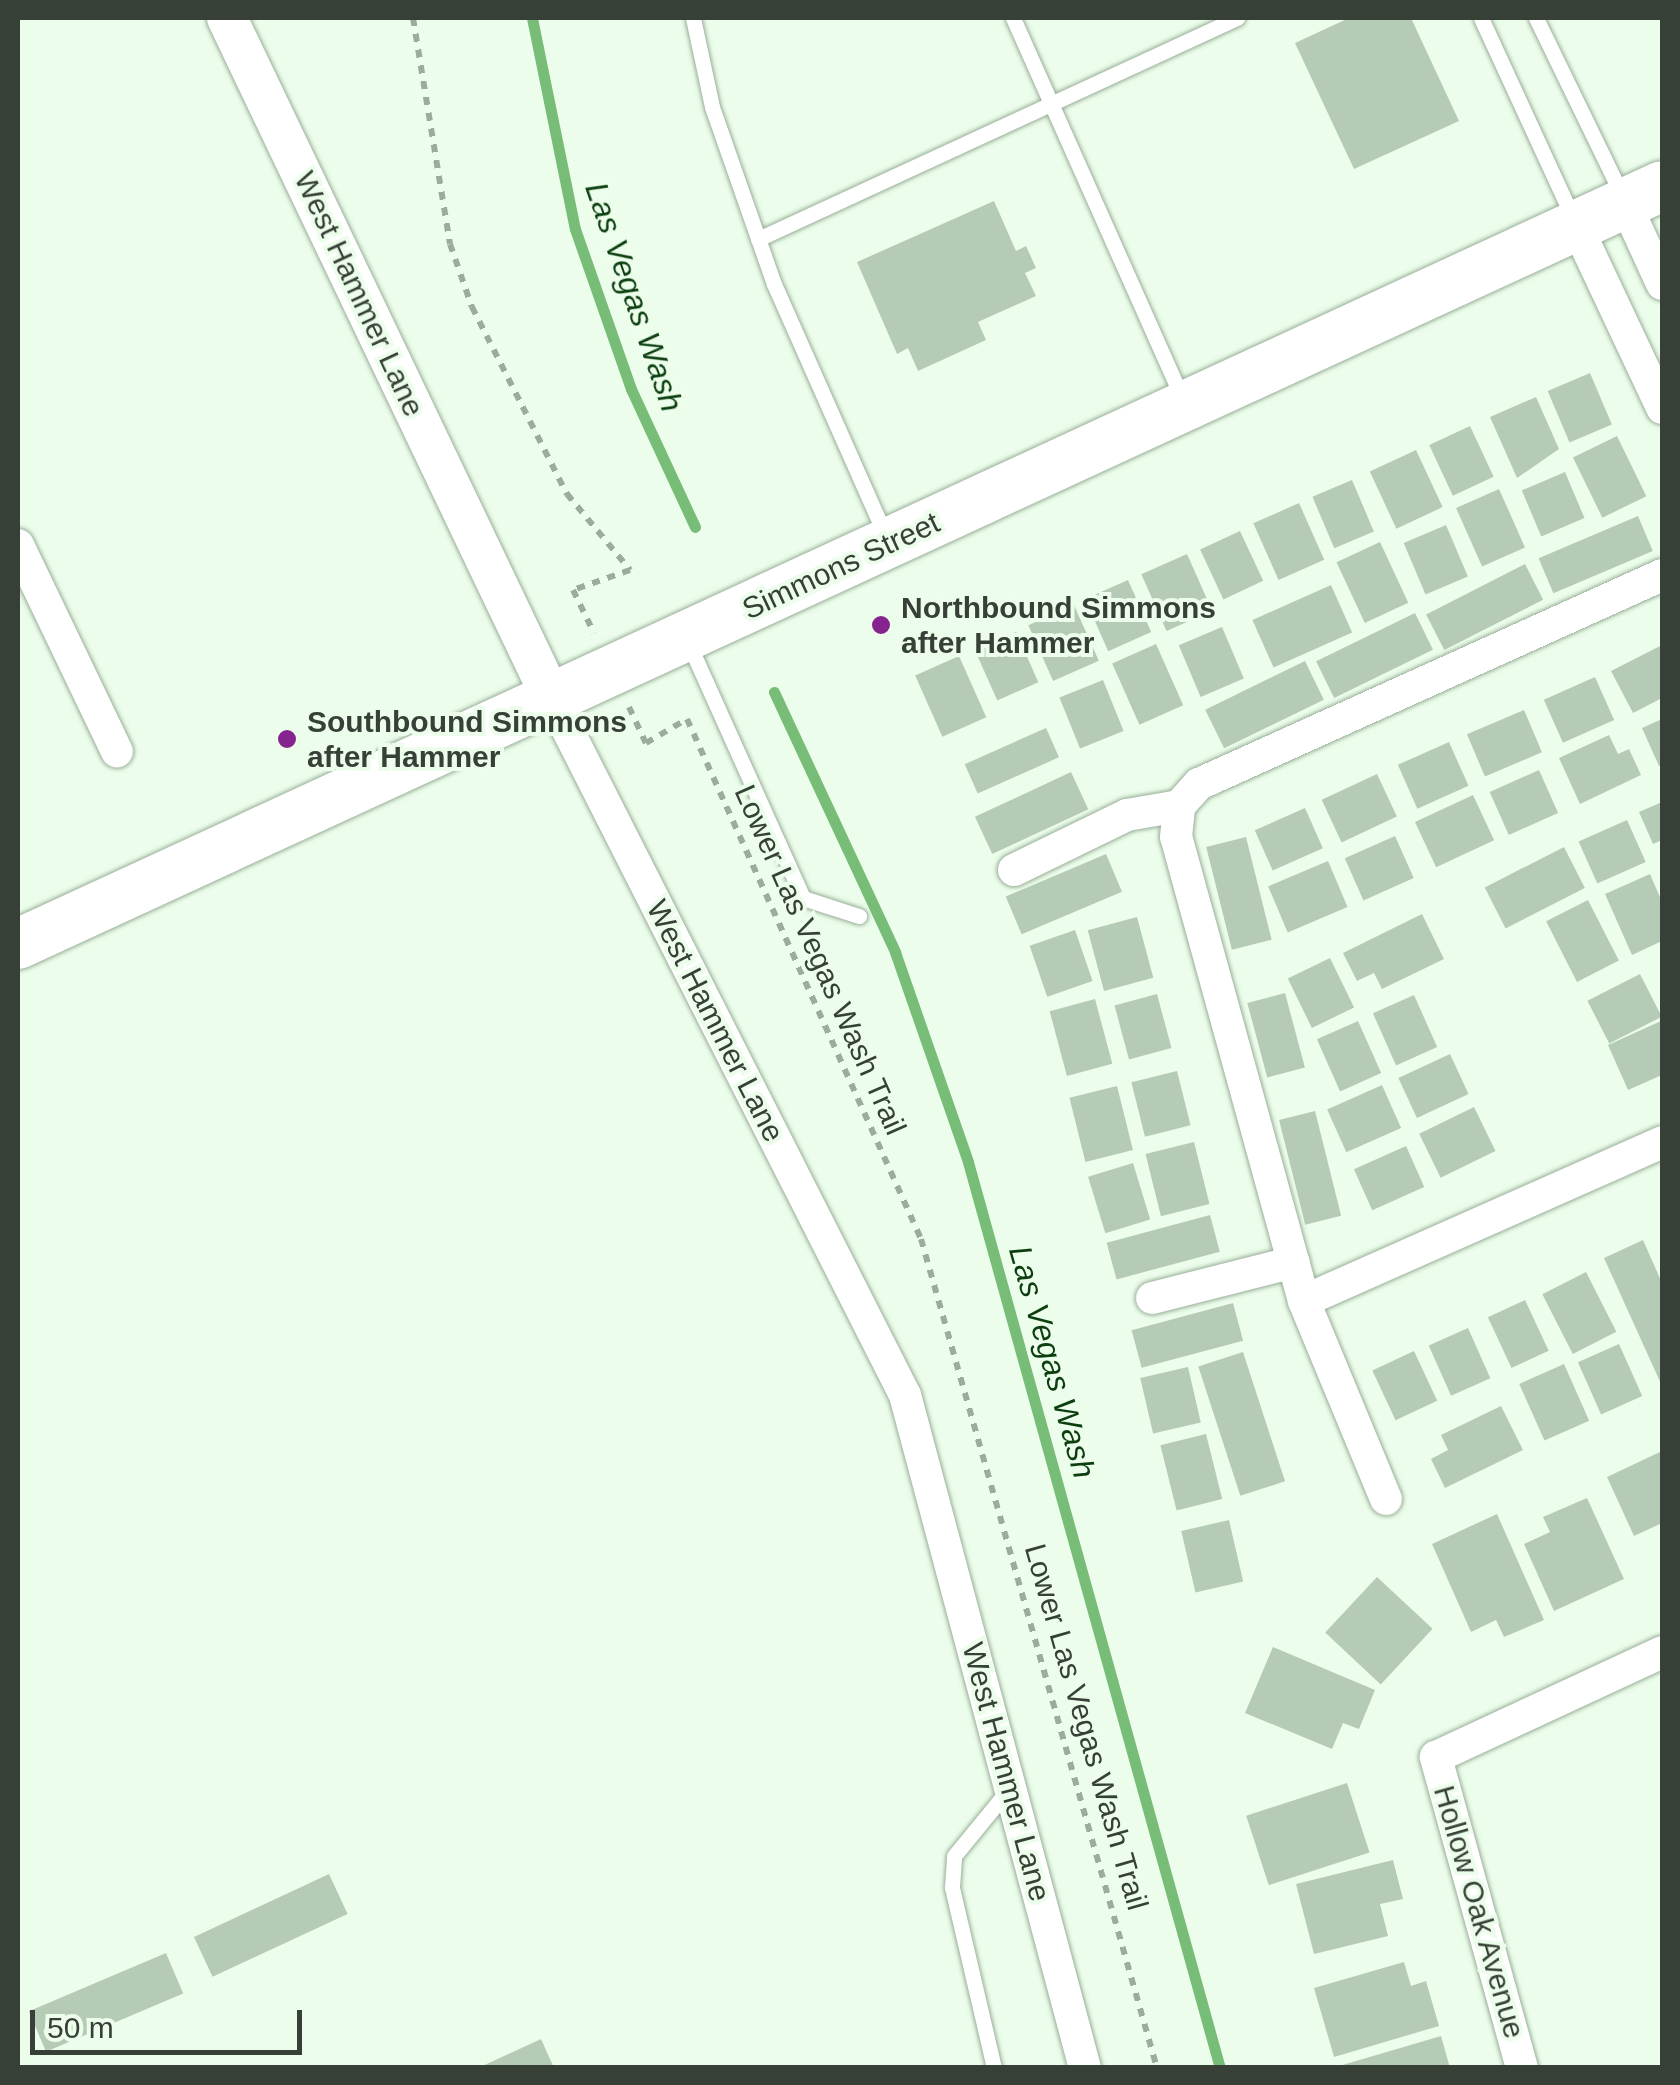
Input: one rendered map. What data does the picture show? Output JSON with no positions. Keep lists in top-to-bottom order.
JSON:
{
  "streets": {
    "main road": ["Simmons Street"],
    "street": ["West Hammer Lane", "Hollow Oak Avenue"],
    "path": ["Lower Las Vegas Wash Trail"]
  },
  "crossings": [
    ["West Hammer Lane", "Simmons Street"],
    ["Simmons Street", "Lower Las Vegas Wash Trail"]
  ],
  "water": ["Las Vegas Wash"],
  "places": ["Northbound Simmons after Hammer", "Southbound Simmons after Hammer"],
  "scale_bar": "50 m"
}
